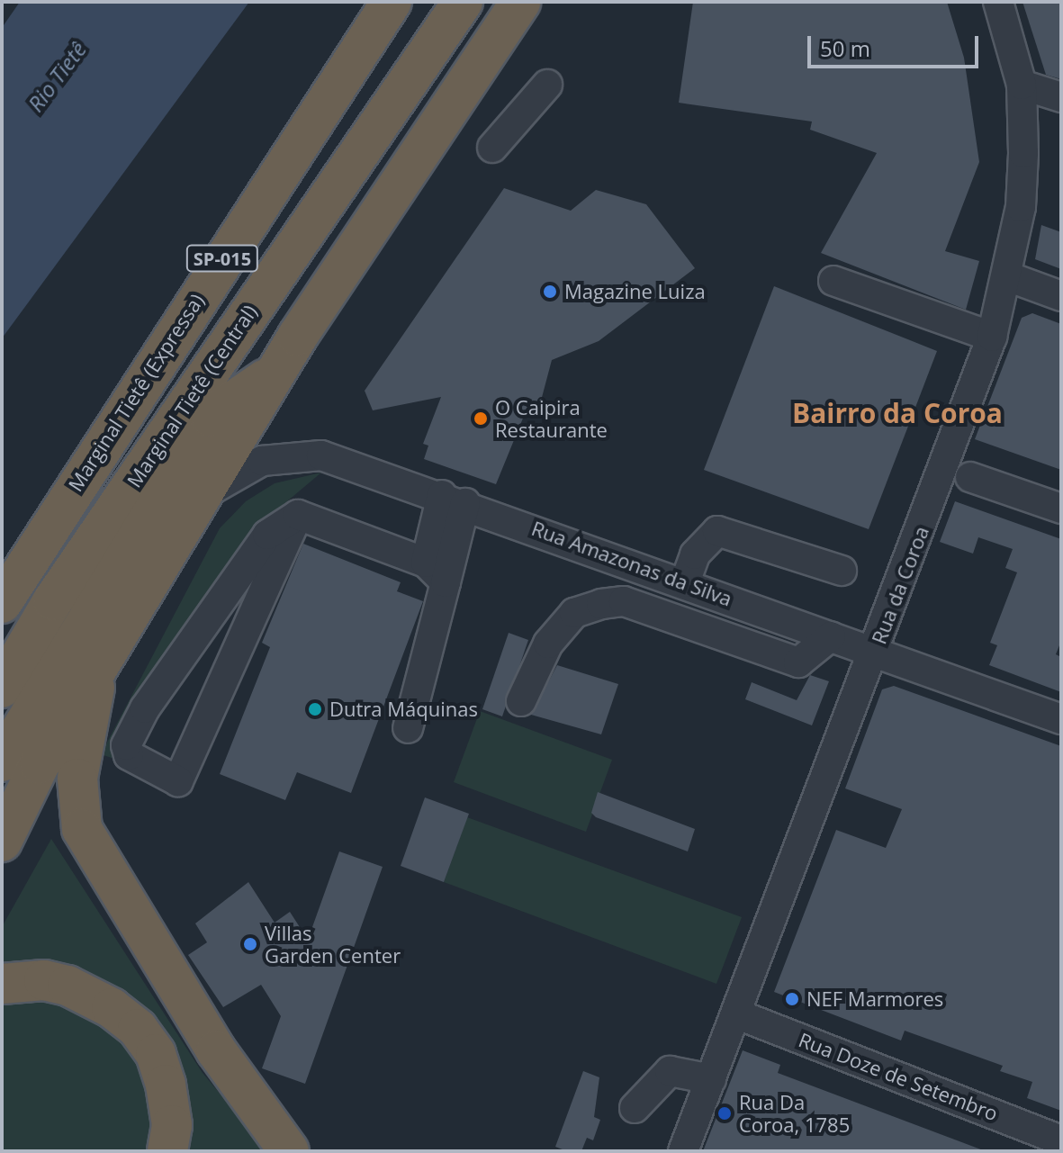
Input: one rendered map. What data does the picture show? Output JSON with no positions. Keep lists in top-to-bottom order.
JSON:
{
  "streets": {
    "highway": ["SP-015", "Marginal Tietê (Expressa)", "Marginal Tietê (Central)"],
    "street": ["Rua Amazonas da Silva", "Rua da Coroa", "Rua Doze de Setembro"]
  },
  "crossings": [
    ["Rua Amazonas da Silva", "Rua da Coroa"],
    ["Rua da Coroa", "Rua Doze de Setembro"]
  ],
  "districts": ["Bairro da Coroa"],
  "water": ["Rio Tietê"],
  "places": [
    "Magazine Luiza",
    "O Caipira Restaurante",
    "Dutra Máquinas",
    "Villas Garden Center",
    "NEF Marmores",
    "Rua Da Coroa, 1785"
  ],
  "scale_bar": "50 m"
}
